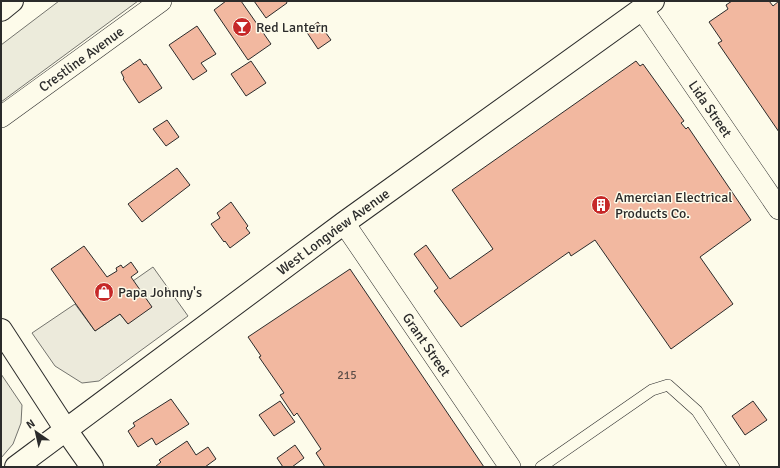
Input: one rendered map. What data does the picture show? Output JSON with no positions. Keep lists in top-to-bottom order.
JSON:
{
  "streets": {
    "main road": ["West Longview Avenue"],
    "street": ["Crestline Avenue", "Lida Street", "Grant Street"]
  },
  "crossings": [
    ["Lida Street", "West Longview Avenue"],
    ["West Longview Avenue", "Grant Street"]
  ],
  "places": {
    "bar": ["Red Lantern"],
    "building": ["Amercian Electrical Products Co."],
    "shop": ["Papa Johnny's"]
  },
  "house_numbers": ["215"],
  "north": "top left"
}
